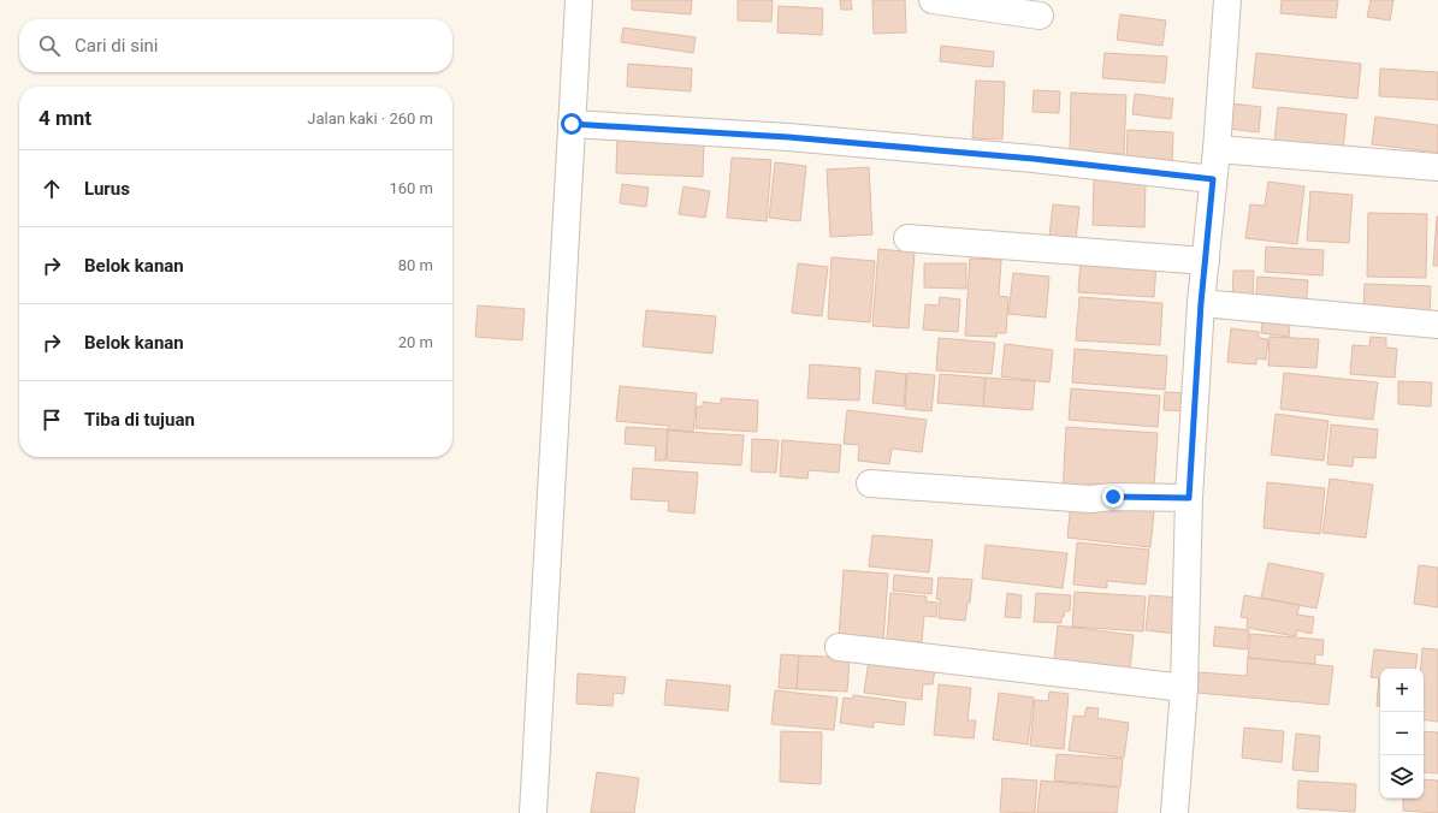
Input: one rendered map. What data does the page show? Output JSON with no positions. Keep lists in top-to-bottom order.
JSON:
{
  "page": {
    "search": "Cari di sini",
    "heading": ["4 mnt", "Jalan kaki · 260 m"],
    "list": [
      ["Lurus", "160 m"],
      ["Belok kanan", "80 m"],
      ["Belok kanan", "20 m"],
      "Tiba di tujuan"
    ],
    "map_buttons": ["+", "−"]
  }
}
